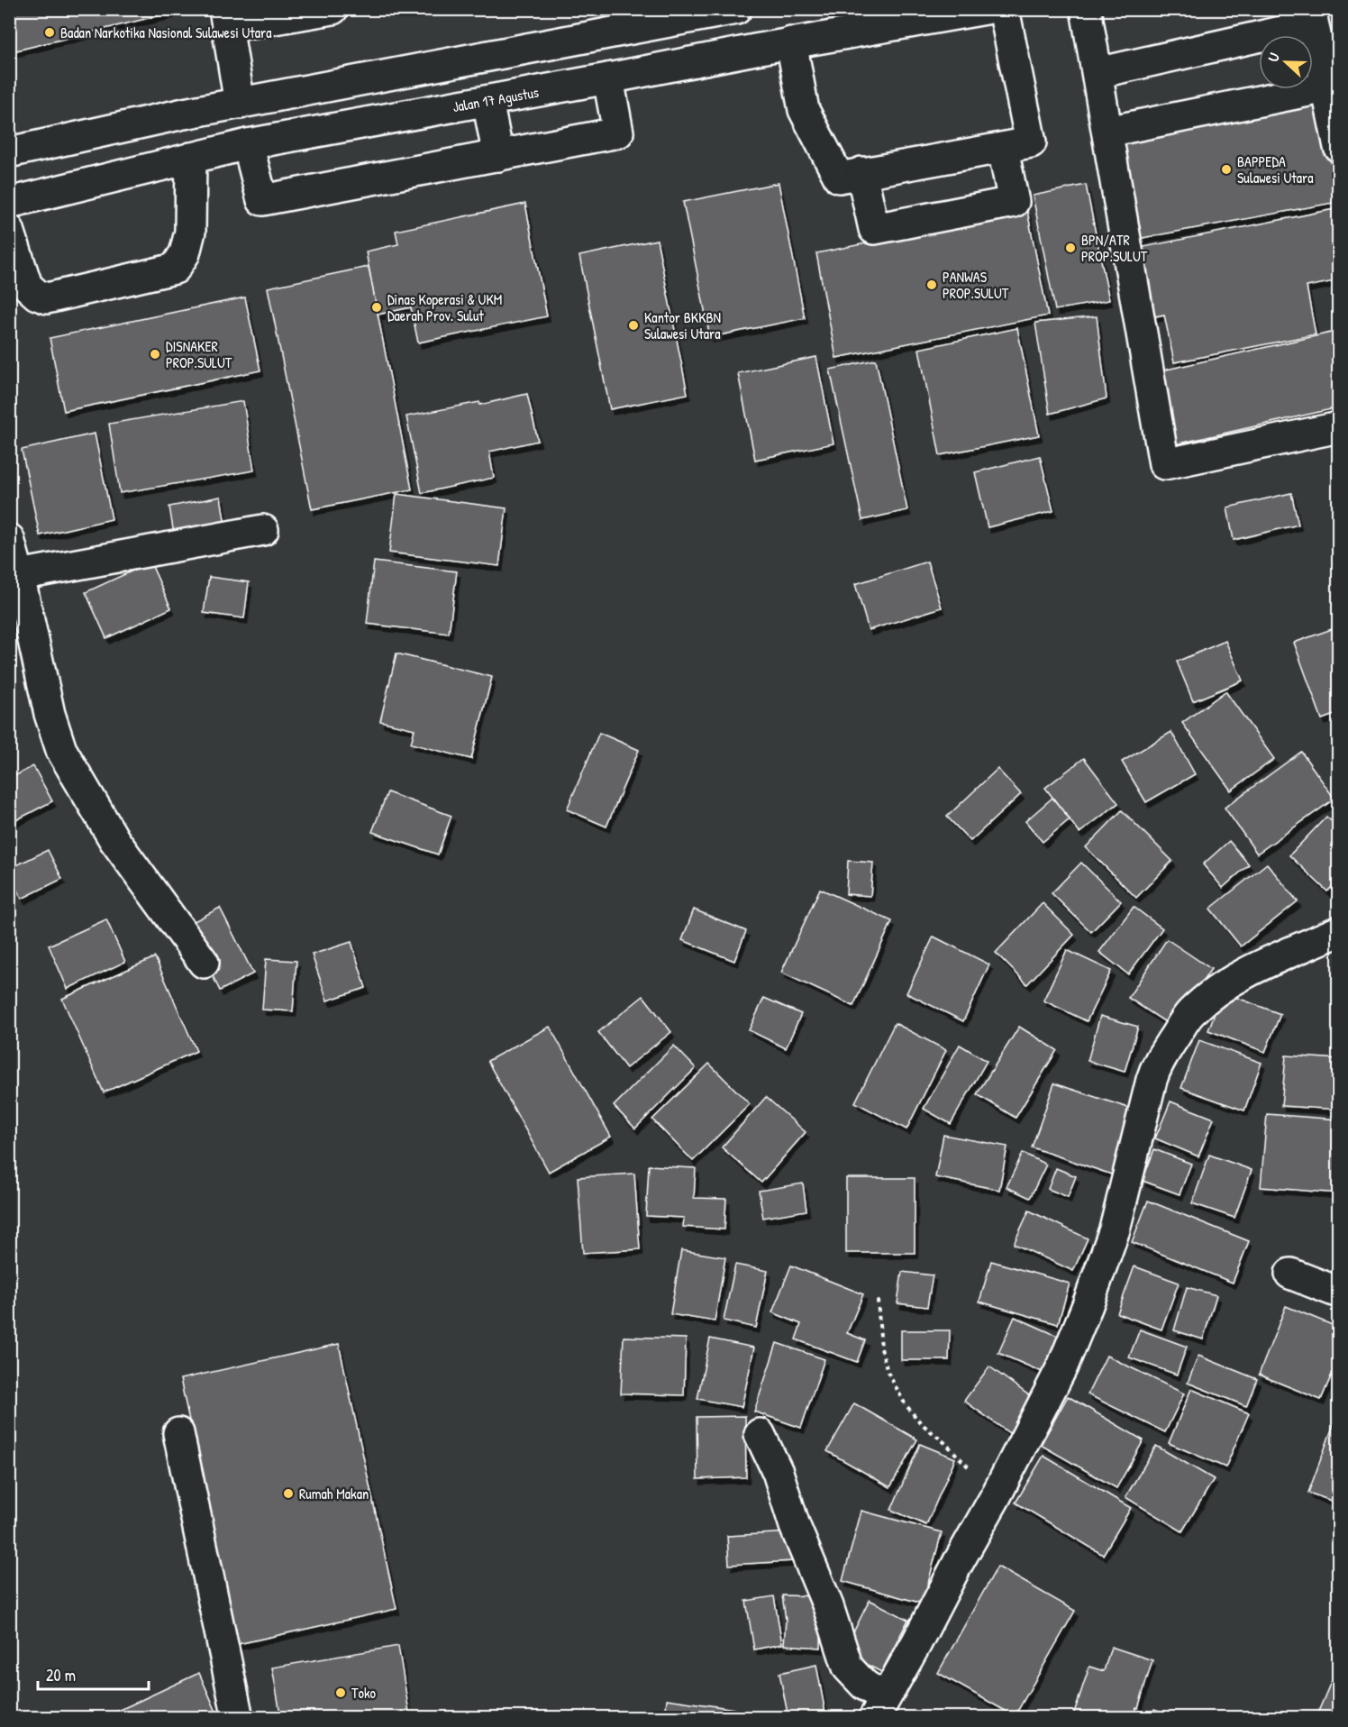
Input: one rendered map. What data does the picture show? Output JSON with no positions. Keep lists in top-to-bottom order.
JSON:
{
  "streets": {
    "street": ["Jalan 17 Agustus"]
  },
  "places": [
    "Badan Narkotika Nasional Sulawesi Utara",
    "BAPPEDA Sulawesi Utara",
    "BPN/ATR PROP.SULUT",
    "PANWAS PROP.SULUT",
    "Dinas Koperasi & UKM Daerah Prov. Sulut",
    "Kantor BKKBN Sulawesi Utara",
    "DISNAKER PROP.SULUT",
    "Rumah Makan",
    "Toko"
  ],
  "scale_bar": "20 m",
  "north": "left"
}
